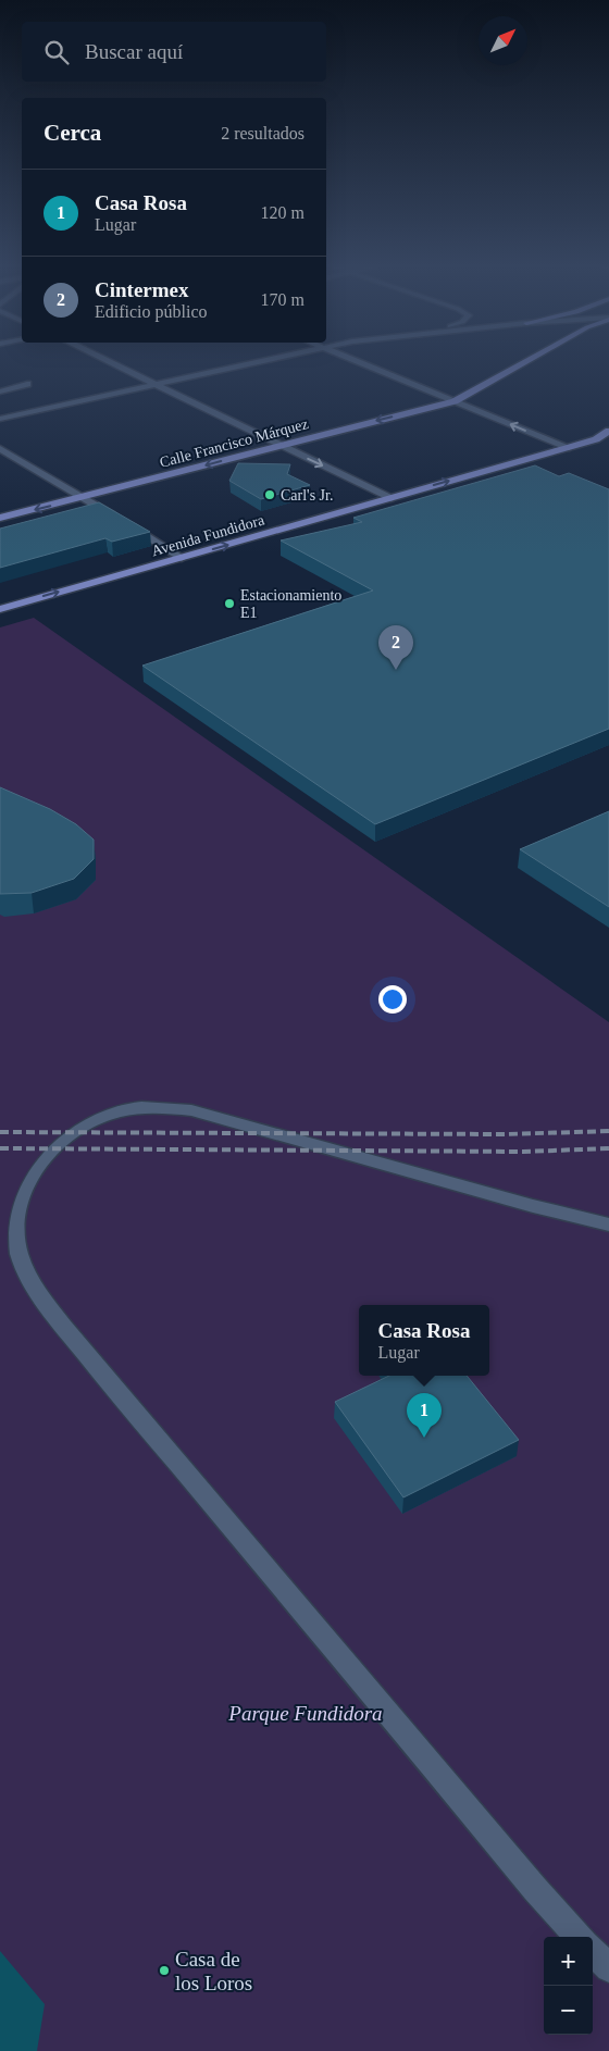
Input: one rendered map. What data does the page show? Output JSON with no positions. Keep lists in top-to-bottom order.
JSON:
{
  "streets": {
    "main road": ["Calle Francisco Márquez", "Avenida Fundidora"]
  },
  "one_way": ["Calle Francisco Márquez", "Avenida Fundidora"],
  "parks": ["Parque Fundidora"],
  "places": ["Carl's Jr.", "Estacionamiento E1", "Casa de los Loros"],
  "north": "top right",
  "page": {
    "search": "Buscar aquí",
    "heading": ["Cerca", "2 resultados"],
    "list": [
      {
        "mark": "1",
        "name": "Casa Rosa",
        "note": "Lugar",
        "value": "120 m"
      },
      {
        "mark": "2",
        "name": "Cintermex",
        "note": "Edificio público",
        "value": "170 m"
      }
    ],
    "pins": ["2", "1"],
    "popup": ["Casa Rosa", "Lugar"],
    "map_buttons": ["+", "−"]
  }
}
